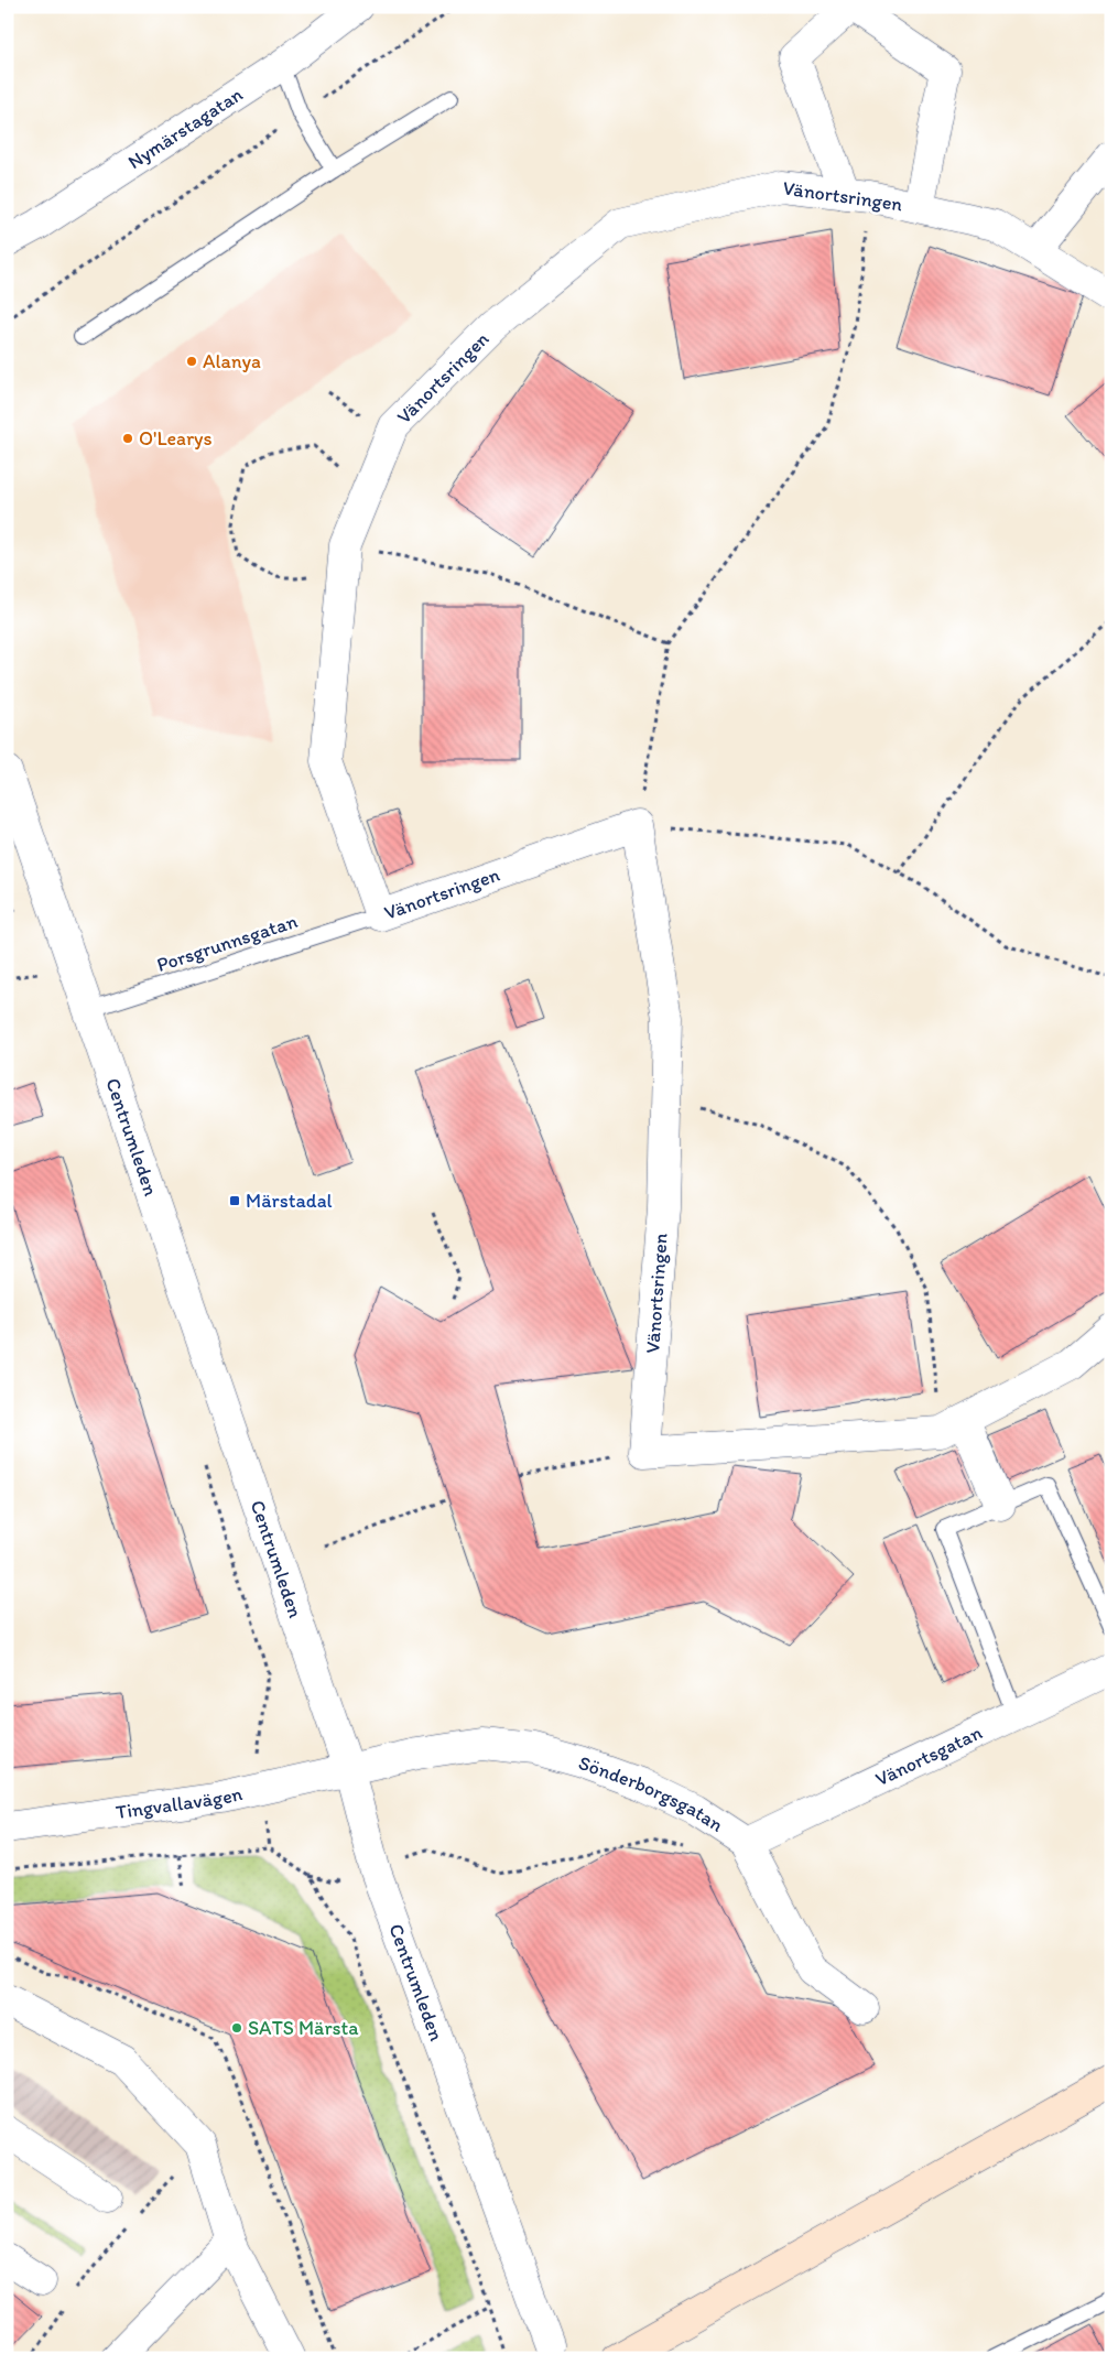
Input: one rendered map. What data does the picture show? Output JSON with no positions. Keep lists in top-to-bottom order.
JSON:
{
  "streets": {
    "street": [
      "Nymärstagatan",
      "Vänortsringen",
      "Centrumleden",
      "Vänortsgatan",
      "Sönderborgsgatan",
      "Tingvallavägen"
    ],
    "lane": ["Porsgrunnsgatan"]
  },
  "crossings": [
    ["Vänortsringen", "Porsgrunnsgatan"],
    ["Porsgrunnsgatan", "Centrumleden"],
    ["Centrumleden", "Sönderborgsgatan"],
    ["Centrumleden", "Tingvallavägen"],
    ["Vänortsgatan", "Sönderborgsgatan"],
    ["Sönderborgsgatan", "Tingvallavägen"]
  ],
  "places": {
    "other": ["Alanya", "O'Learys", "SATS Märsta"],
    "transit": ["Märstadal"]
  }
}
